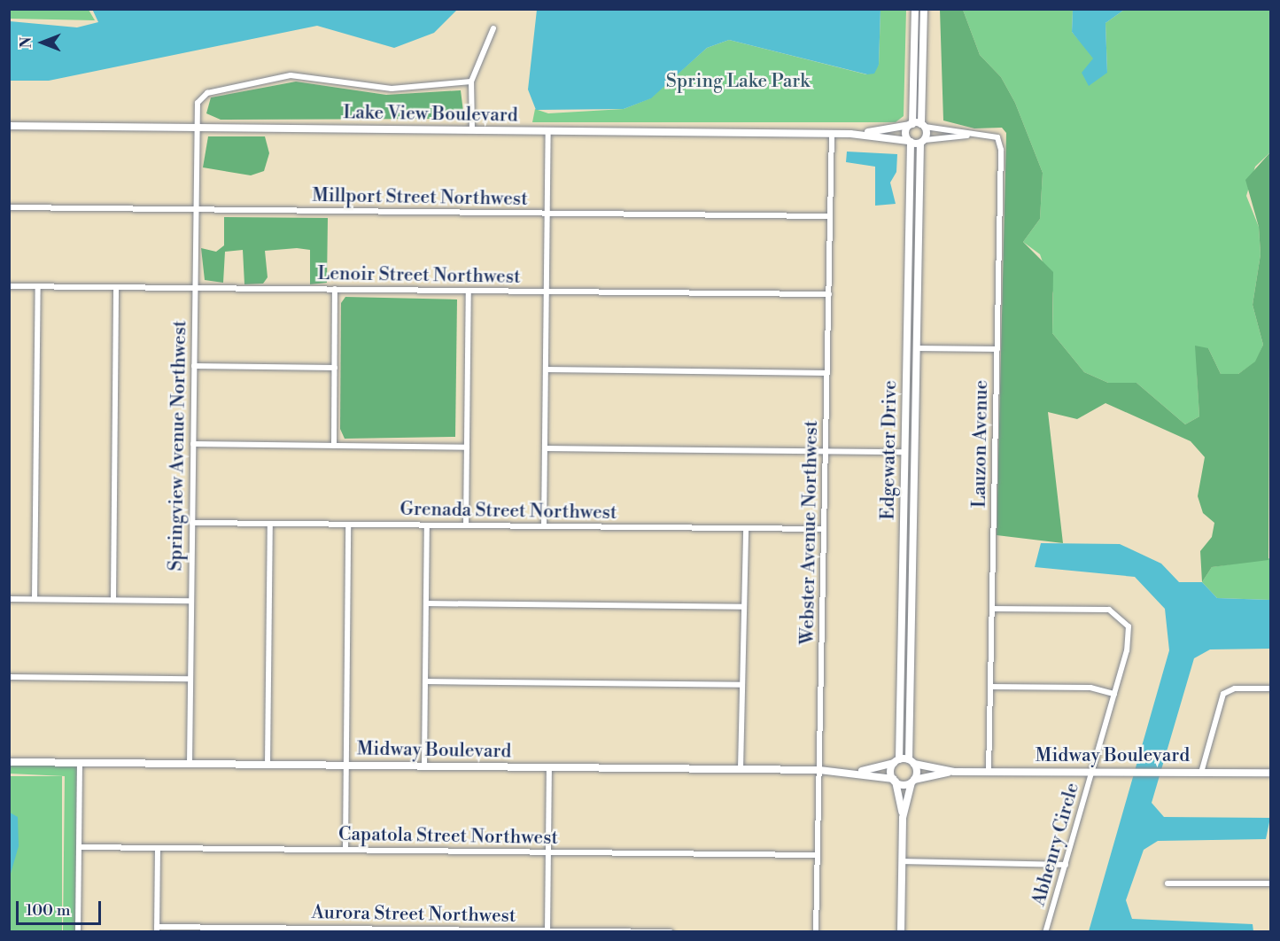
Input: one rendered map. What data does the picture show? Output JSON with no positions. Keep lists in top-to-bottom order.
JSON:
{
  "streets": {
    "street": [
      "Lake View Boulevard",
      "Millport Street Northwest",
      "Lenoir Street Northwest",
      "Lauzon Avenue",
      "Springview Avenue Northwest",
      "Edgewater Drive",
      "Grenada Street Northwest",
      "Webster Avenue Northwest",
      "Midway Boulevard",
      "Capatola Street Northwest",
      "Abhenry Circle",
      "Aurora Street Northwest"
    ]
  },
  "crossings": [
    ["Lake View Boulevard", "Lauzon Avenue"],
    ["Lake View Boulevard", "Springview Avenue Northwest"],
    ["Lake View Boulevard", "Edgewater Drive"],
    ["Lake View Boulevard", "Webster Avenue Northwest"],
    ["Millport Street Northwest", "Springview Avenue Northwest"],
    ["Millport Street Northwest", "Webster Avenue Northwest"],
    ["Lenoir Street Northwest", "Springview Avenue Northwest"],
    ["Lenoir Street Northwest", "Webster Avenue Northwest"],
    ["Lauzon Avenue", "Edgewater Drive"],
    ["Lauzon Avenue", "Midway Boulevard"],
    ["Lauzon Avenue", "Abhenry Circle"],
    ["Springview Avenue Northwest", "Grenada Street Northwest"],
    ["Springview Avenue Northwest", "Midway Boulevard"],
    ["Edgewater Drive", "Midway Boulevard"],
    ["Grenada Street Northwest", "Webster Avenue Northwest"],
    ["Webster Avenue Northwest", "Midway Boulevard"],
    ["Webster Avenue Northwest", "Capatola Street Northwest"],
    ["Midway Boulevard", "Abhenry Circle"]
  ],
  "parks": ["Spring Lake Park"],
  "scale_bar": "100 m",
  "north": "left"
}
